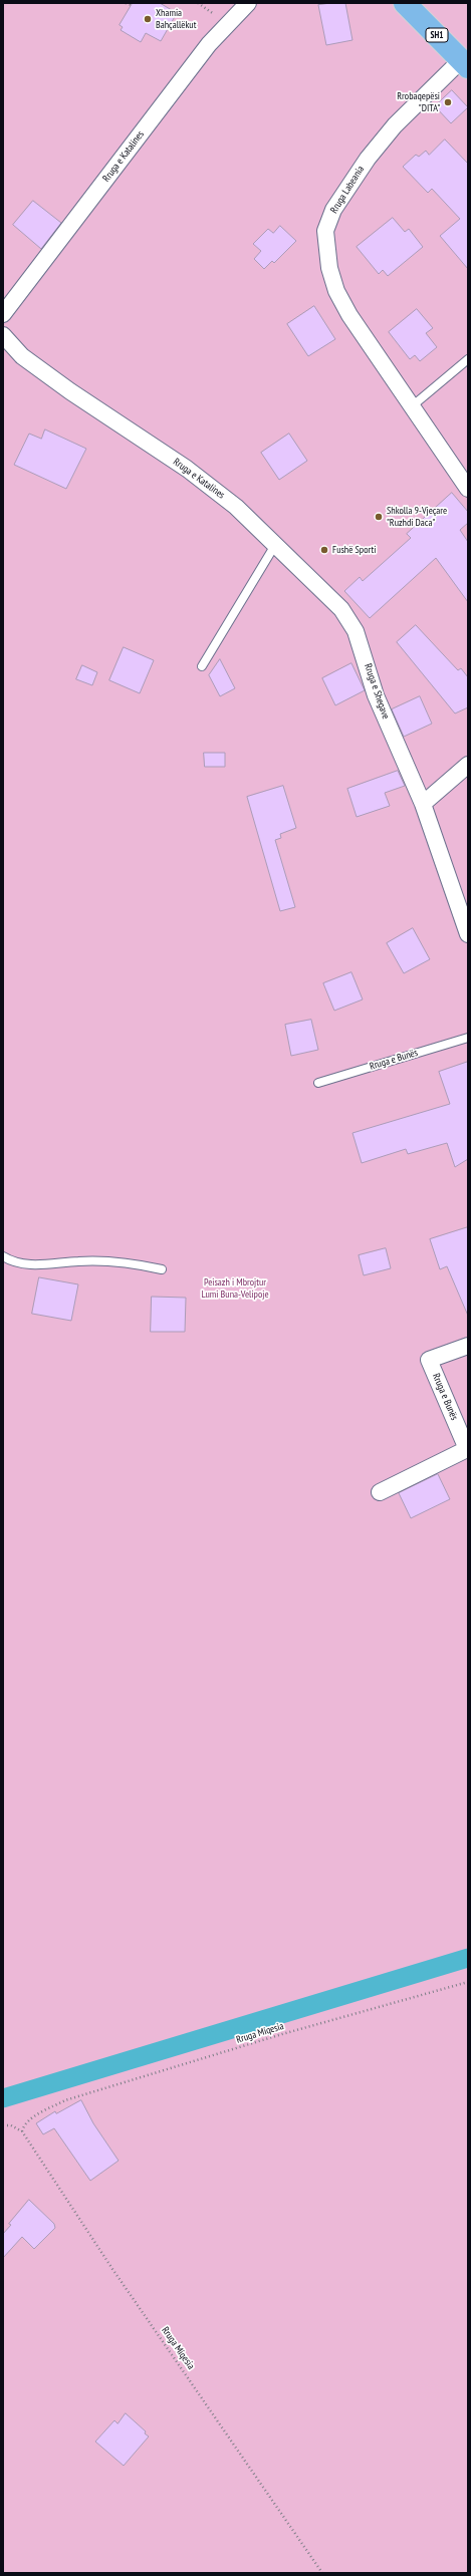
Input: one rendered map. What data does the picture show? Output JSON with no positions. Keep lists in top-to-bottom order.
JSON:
{
  "streets": {
    "main road": ["SH1"],
    "street": [
      "Rruga e Katalines",
      "Rruga Labeania",
      "Rruga e Shegave",
      "Rruga e Bunës"
    ],
    "path": ["Rruga Miqesia"]
  },
  "crossings": [
    ["SH1", "Rruga Labeania"],
    ["Rruga e Katalines", "Rruga e Shegave"]
  ],
  "parks": ["Peisazh i Mbrojtur Lumi Buna-Velipoje"],
  "places": [
    "Xhamia Bahçallëkut",
    "Rrobaqepësi \"DITA\"",
    "Shkolla 9-Vjeçare \"Ruzhdi Daca\"",
    "Fushë Sporti"
  ]
}
